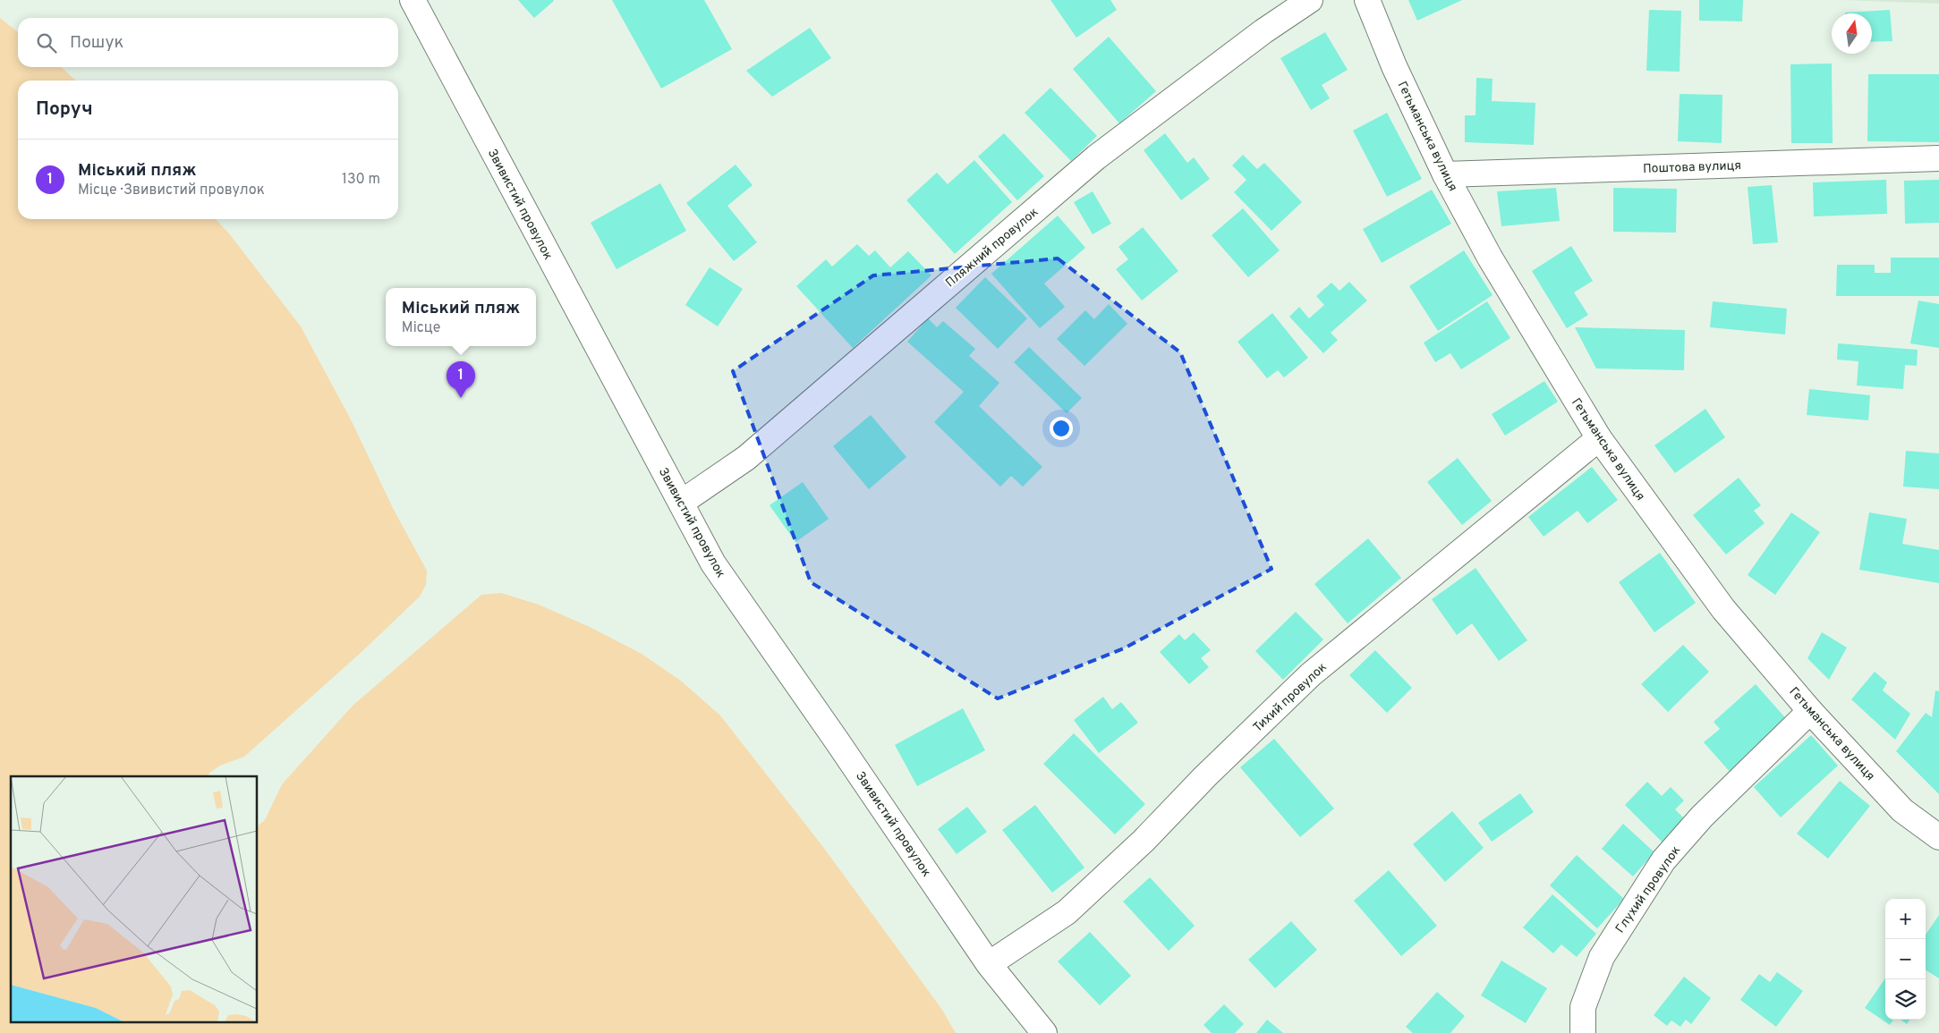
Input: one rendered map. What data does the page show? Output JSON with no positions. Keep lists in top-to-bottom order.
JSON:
{
  "streets": {
    "street": [
      "Гетьманська вулиця",
      "Поштова вулиця",
      "Звивистий провулок",
      "Пляжний провулок",
      "Тихий провулок",
      "Глухий провулок"
    ]
  },
  "crossings": [
    ["Гетьманська вулиця", "Поштова вулиця"],
    ["Гетьманська вулиця", "Тихий провулок"],
    ["Гетьманська вулиця", "Глухий провулок"],
    ["Звивистий провулок", "Пляжний провулок"],
    ["Звивистий провулок", "Тихий провулок"]
  ],
  "north": "top",
  "page": {
    "search": "Пошук",
    "heading": "Поруч",
    "list": [
      {
        "mark": "1",
        "name": "Міський пляж",
        "note": "Місце · Звивистий провулок",
        "value": "130 m"
      }
    ],
    "popup": ["Міський пляж", "Місце"],
    "pins": "1",
    "map_buttons": ["+", "−"]
  }
}
